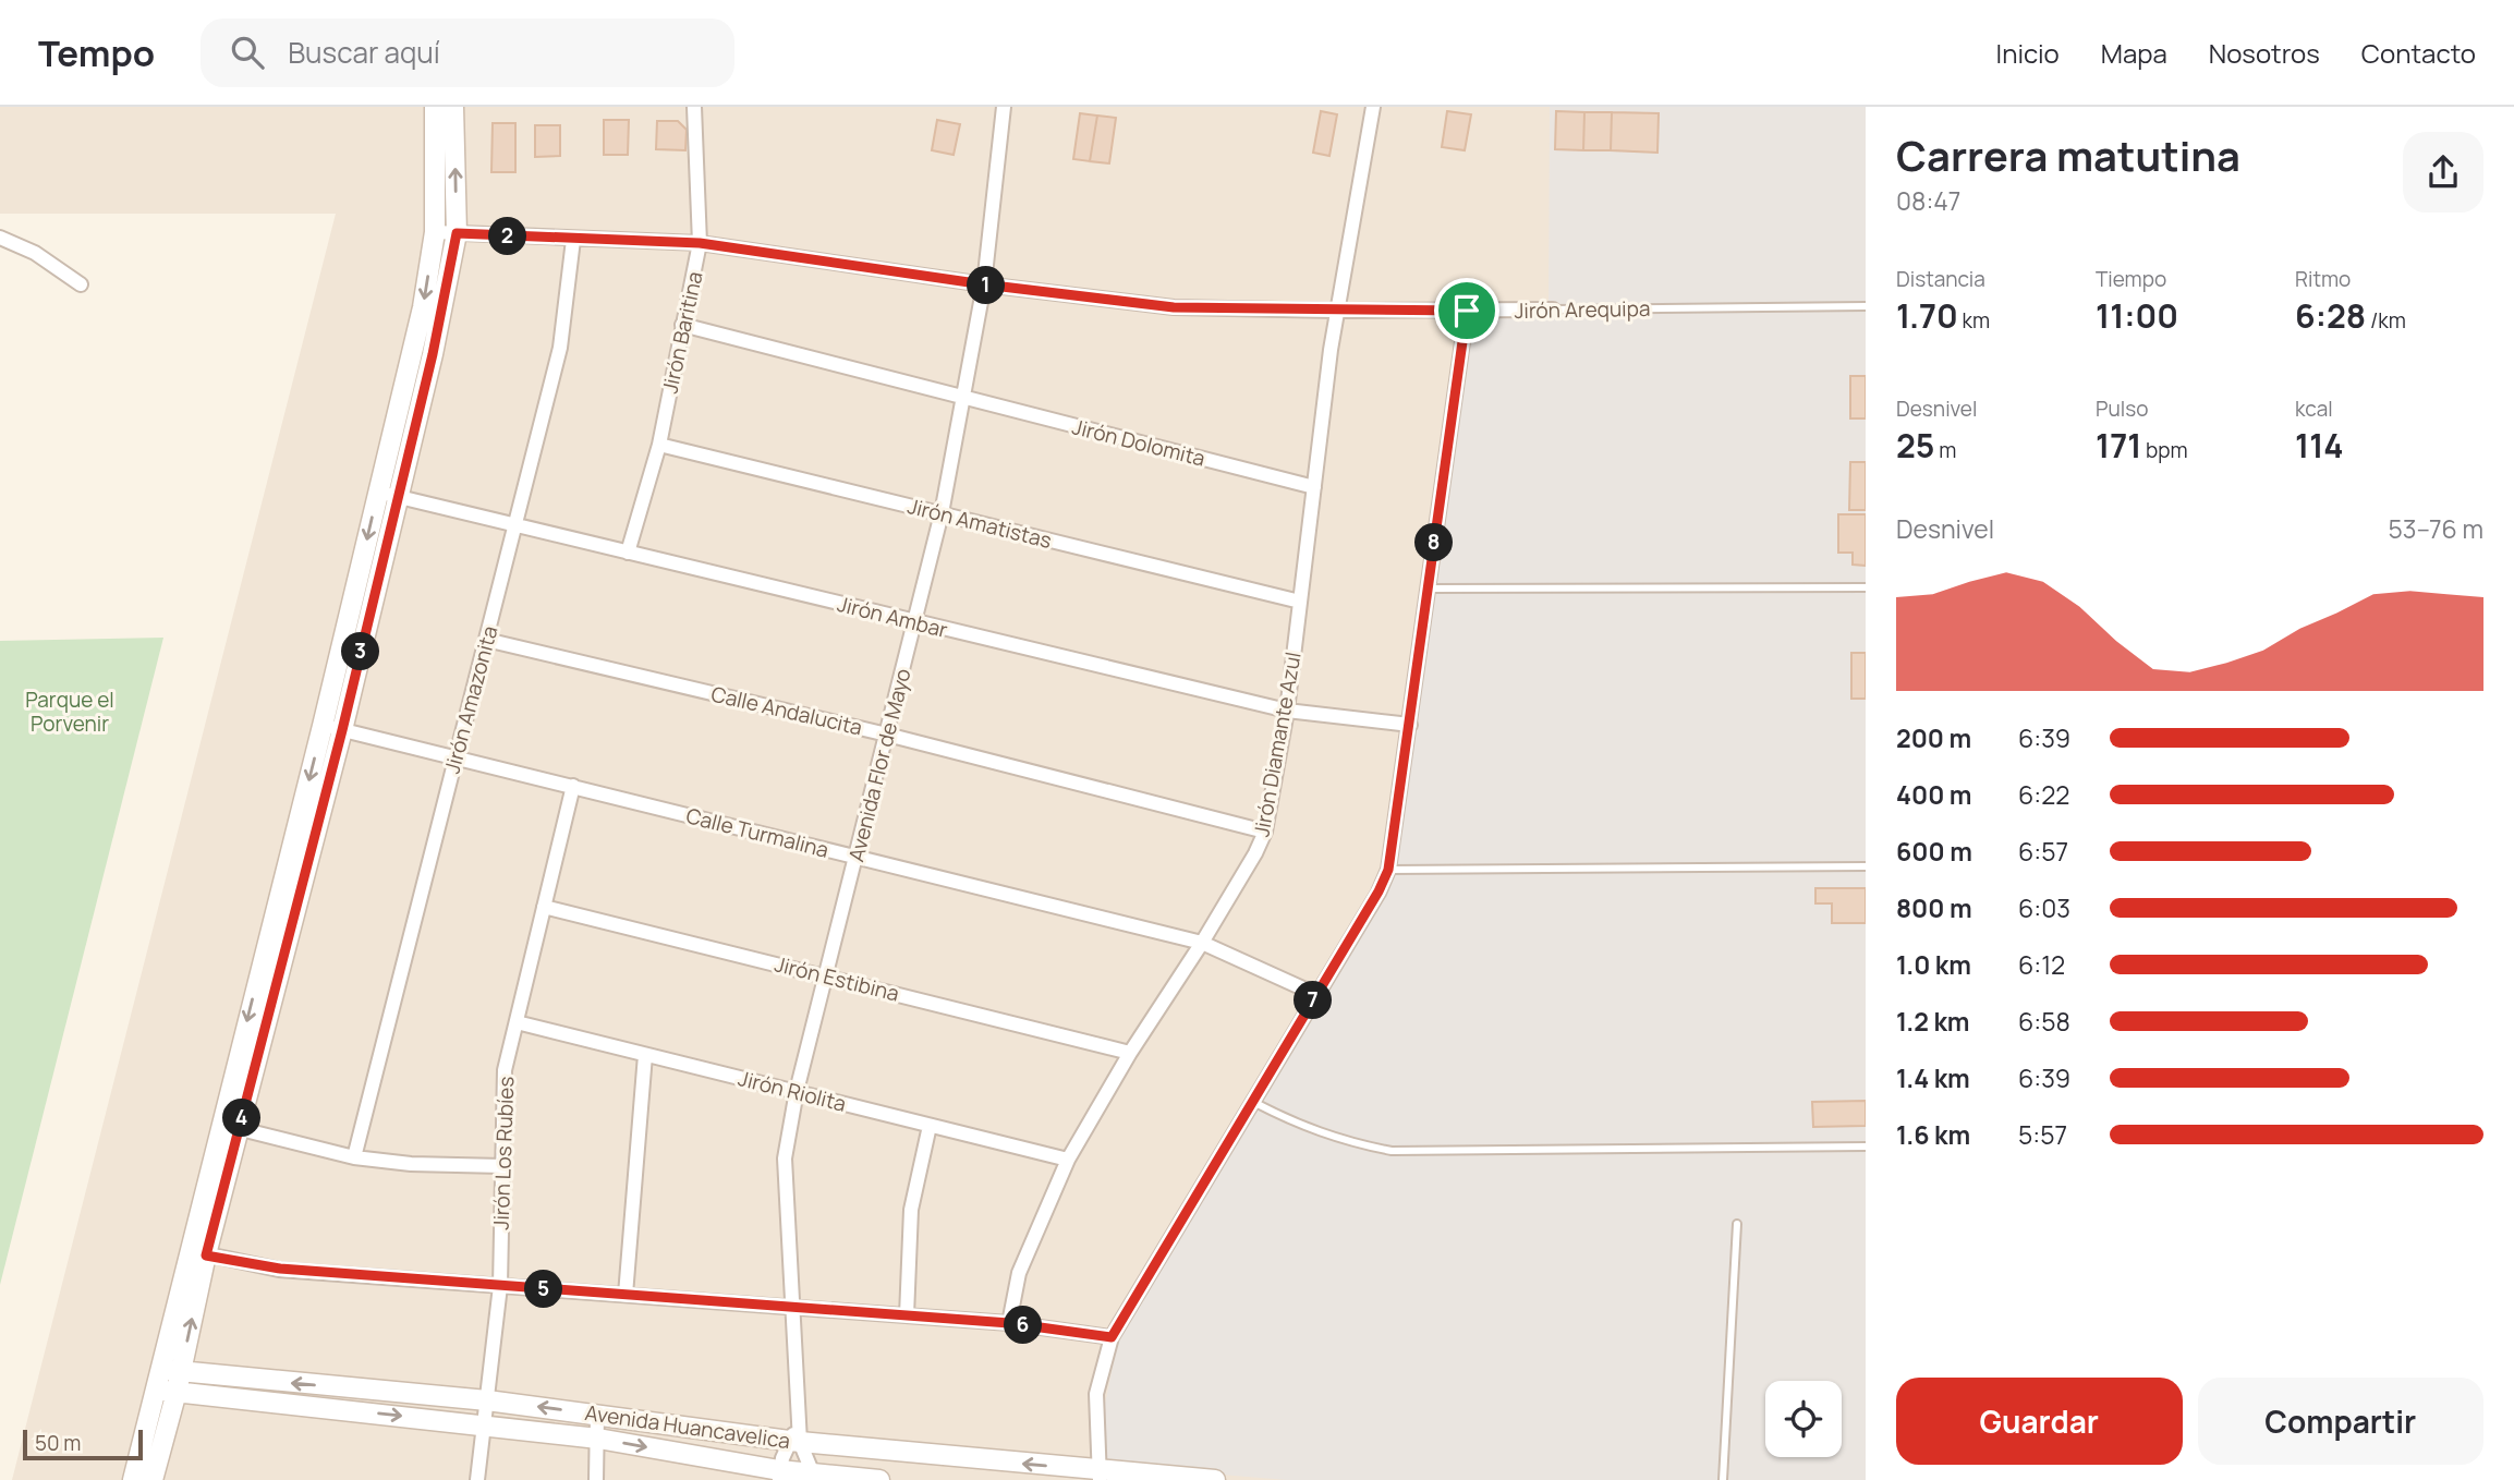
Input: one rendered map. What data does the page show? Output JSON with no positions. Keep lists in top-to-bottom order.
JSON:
{
  "streets": {
    "main road": ["Avenida Huancavelica"],
    "street": [
      "Jirón Arequipa",
      "Jirón Baritina",
      "Jirón Dolomita",
      "Jirón Amatistas",
      "Jirón Ambar",
      "Jirón Amazonita",
      "Calle Andalucita",
      "Jirón Diamante Azul",
      "Avenida Flor de Mayo",
      "Calle Turmalina",
      "Jirón Estibina",
      "Jirón Riolita",
      "Jirón Los Rubíes"
    ]
  },
  "crossings": [
    ["Jirón Arequipa", "Jirón Baritina"],
    ["Jirón Arequipa", "Jirón Amazonita"],
    ["Jirón Arequipa", "Jirón Diamante Azul"],
    ["Jirón Arequipa", "Avenida Flor de Mayo"],
    ["Jirón Baritina", "Jirón Dolomita"],
    ["Jirón Baritina", "Jirón Amatistas"],
    ["Jirón Baritina", "Jirón Ambar"],
    ["Jirón Dolomita", "Jirón Diamante Azul"],
    ["Jirón Dolomita", "Avenida Flor de Mayo"],
    ["Jirón Amatistas", "Jirón Diamante Azul"],
    ["Jirón Amatistas", "Avenida Flor de Mayo"],
    ["Jirón Ambar", "Jirón Amazonita"],
    ["Jirón Ambar", "Jirón Diamante Azul"],
    ["Jirón Ambar", "Avenida Flor de Mayo"],
    ["Jirón Amazonita", "Calle Andalucita"],
    ["Jirón Amazonita", "Calle Turmalina"],
    ["Calle Andalucita", "Jirón Diamante Azul"],
    ["Calle Andalucita", "Avenida Flor de Mayo"],
    ["Jirón Diamante Azul", "Calle Turmalina"],
    ["Jirón Diamante Azul", "Jirón Estibina"],
    ["Jirón Diamante Azul", "Jirón Riolita"],
    ["Avenida Flor de Mayo", "Calle Turmalina"],
    ["Avenida Flor de Mayo", "Jirón Estibina"],
    ["Avenida Flor de Mayo", "Jirón Riolita"],
    ["Avenida Flor de Mayo", "Avenida Huancavelica"],
    ["Calle Turmalina", "Jirón Los Rubíes"],
    ["Jirón Estibina", "Jirón Los Rubíes"],
    ["Jirón Riolita", "Jirón Los Rubíes"],
    ["Jirón Los Rubíes", "Avenida Huancavelica"]
  ],
  "parks": ["Parque el Porvenir"],
  "scale_bar": "50 m",
  "page": {
    "header": "Tempo",
    "search": "Buscar aquí",
    "nav": [
      "Inicio",
      "Mapa",
      "Nosotros",
      "Contacto"
    ],
    "heading": ["Carrera matutina", "08:47"],
    "pins": [
      "2",
      "1",
      "8",
      "3",
      "7",
      "4",
      "5",
      "6"
    ],
    "stats": [
      ["Distancia", "1.70 km"],
      ["Tiempo", "11:00"],
      ["Ritmo", "6:28 /km"],
      ["Desnivel", "25 m"],
      ["Pulso", "171 bpm"],
      ["kcal", "114"]
    ],
    "chart": ["Desnivel", "53–76 m"],
    "list": [
      {
        "name": "200 m",
        "note": "6:39"
      },
      {
        "name": "400 m",
        "note": "6:22"
      },
      {
        "name": "600 m",
        "note": "6:57"
      },
      {
        "name": "800 m",
        "note": "6:03"
      },
      {
        "name": "1.0 km",
        "note": "6:12"
      },
      {
        "name": "1.2 km",
        "note": "6:58"
      },
      {
        "name": "1.4 km",
        "note": "6:39"
      },
      {
        "name": "1.6 km",
        "note": "5:57"
      }
    ],
    "buttons": ["Guardar", "Compartir"],
    "scale": "50 m"
  }
}
